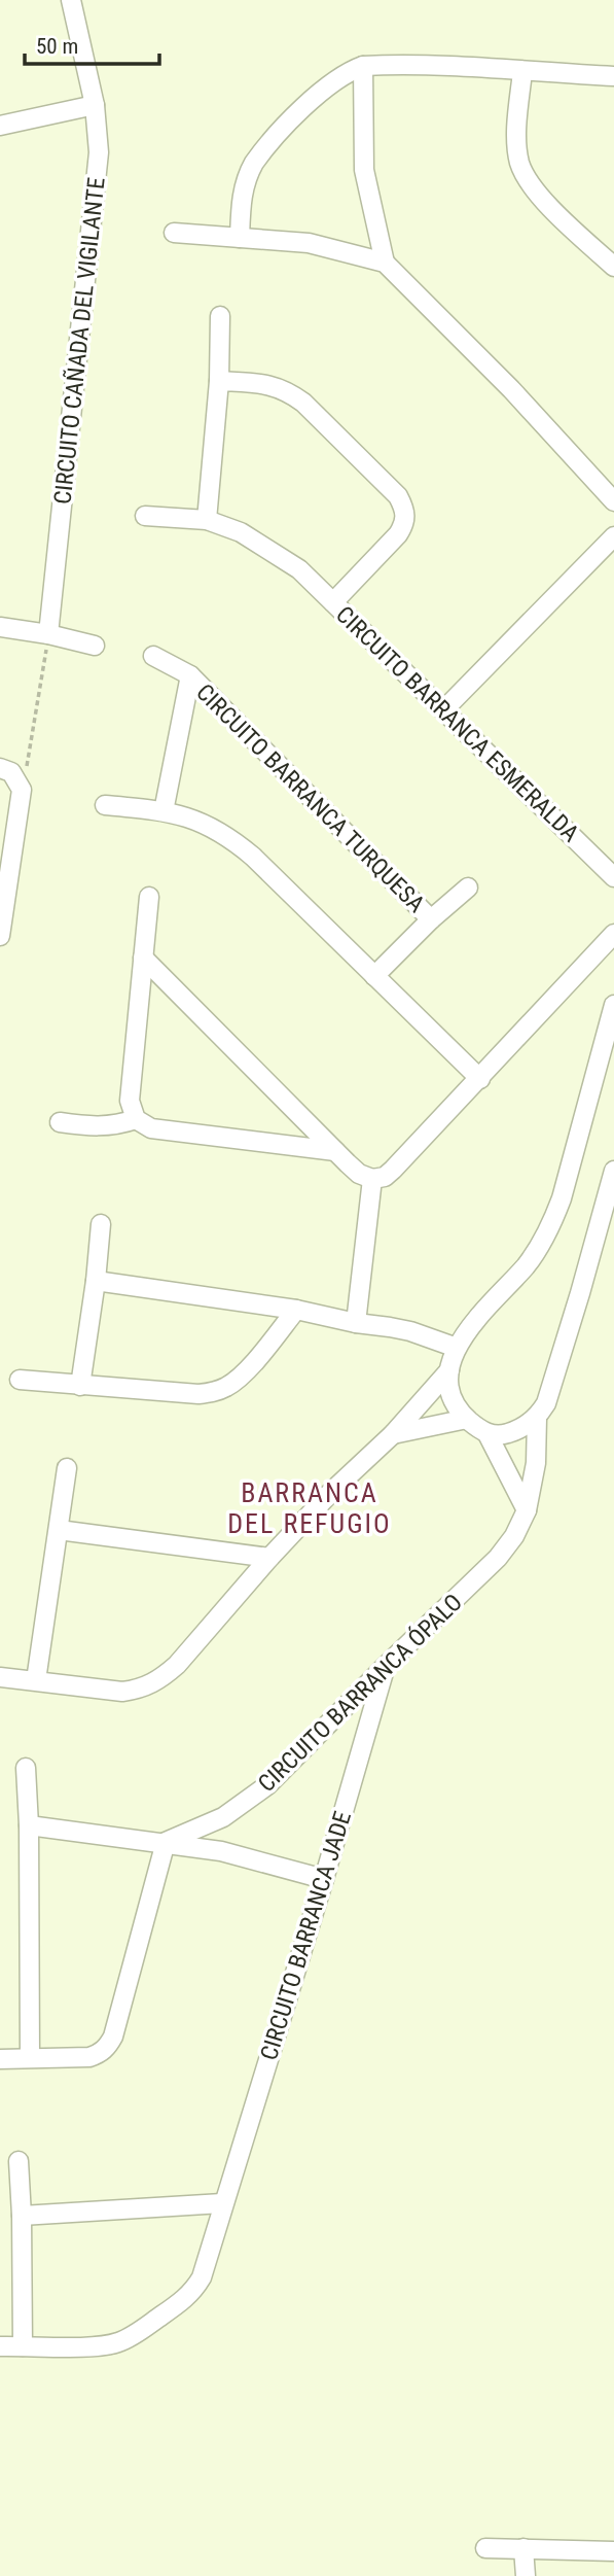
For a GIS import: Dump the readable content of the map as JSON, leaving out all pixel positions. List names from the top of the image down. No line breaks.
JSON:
{"streets":{"street":["CIRCUITO CAÑADA DEL VIGILANTE","CIRCUITO BARRANCA ESMERALDA","CIRCUITO BARRANCA TURQUESA","CIRCUITO BARRANCA ÓPALO","CIRCUITO BARRANCA JADE"]},"crossings":[["CIRCUITO BARRANCA ÓPALO","CIRCUITO BARRANCA JADE"]],"districts":["BARRANCA DEL REFUGIO"],"scale_bar":"50 m"}
